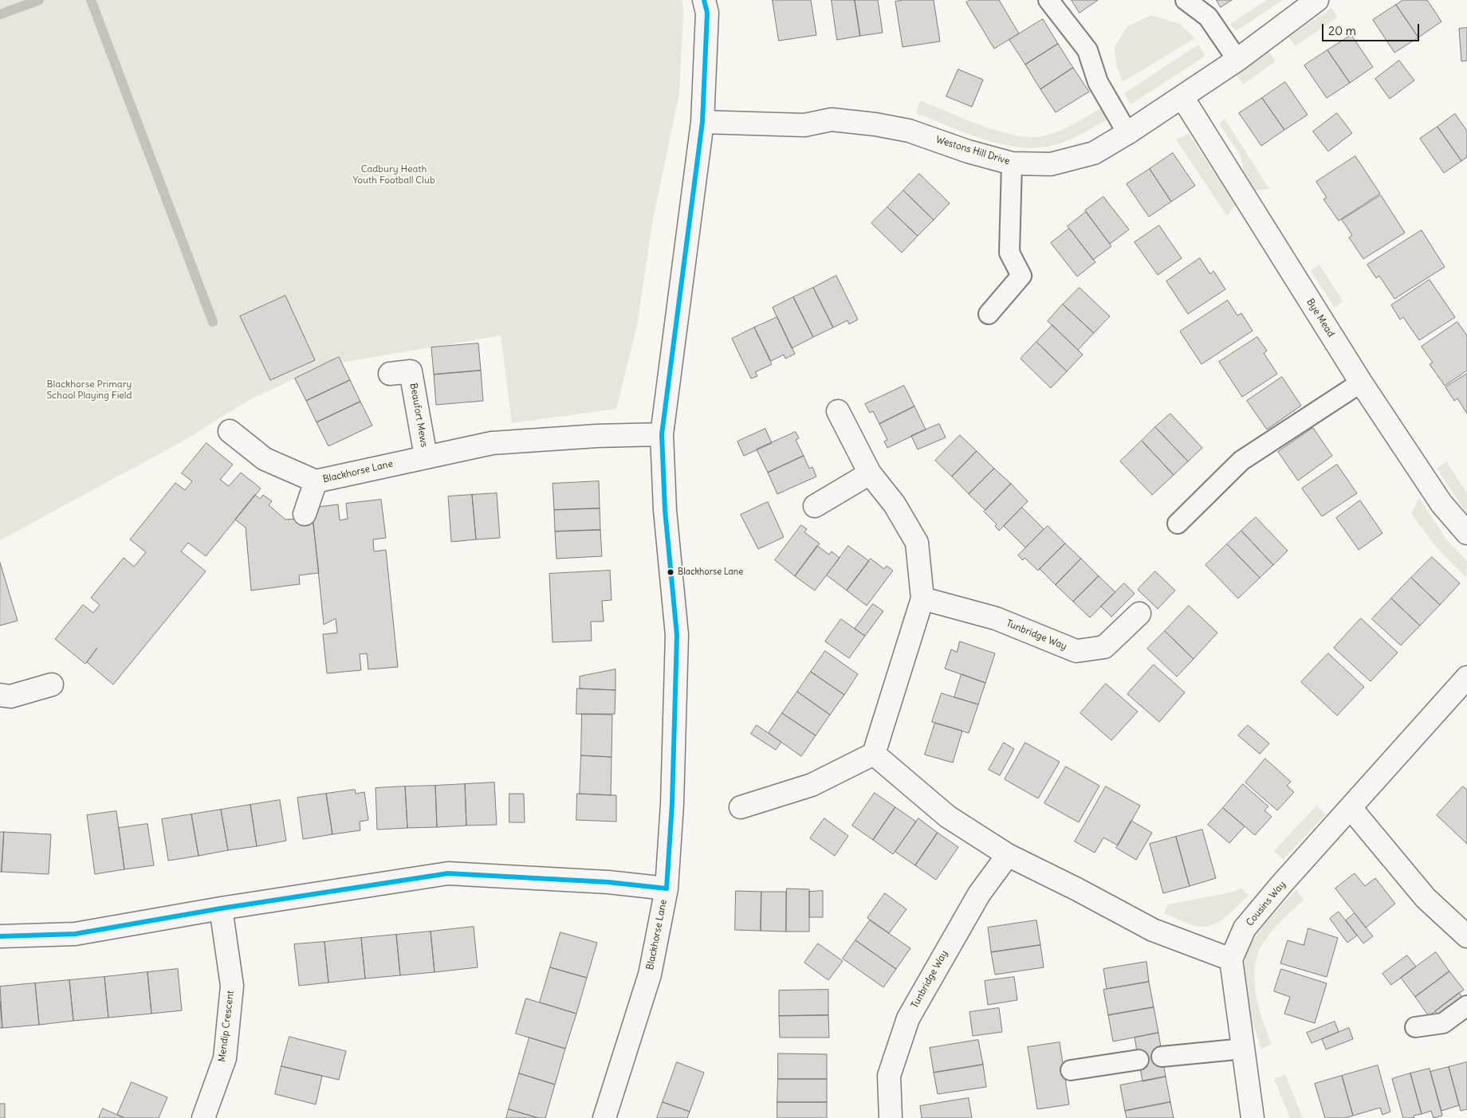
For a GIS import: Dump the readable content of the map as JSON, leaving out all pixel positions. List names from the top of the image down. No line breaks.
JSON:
{"streets":{"street":["Westons Hill Drive","Bye Mead","Beaufort Mews","Blackhorse Lane","Tunbridge Way","Cousins Way","Mendip Crescent"]},"crossings":[["Westons Hill Drive","Bye Mead"],["Westons Hill Drive","Blackhorse Lane"],["Beaufort Mews","Blackhorse Lane"]],"parks":["Cadbury Heath Youth Football Club","Blackhorse Primary School Playing Field"],"places":["Blackhorse Lane"],"scale_bar":"20 m"}
